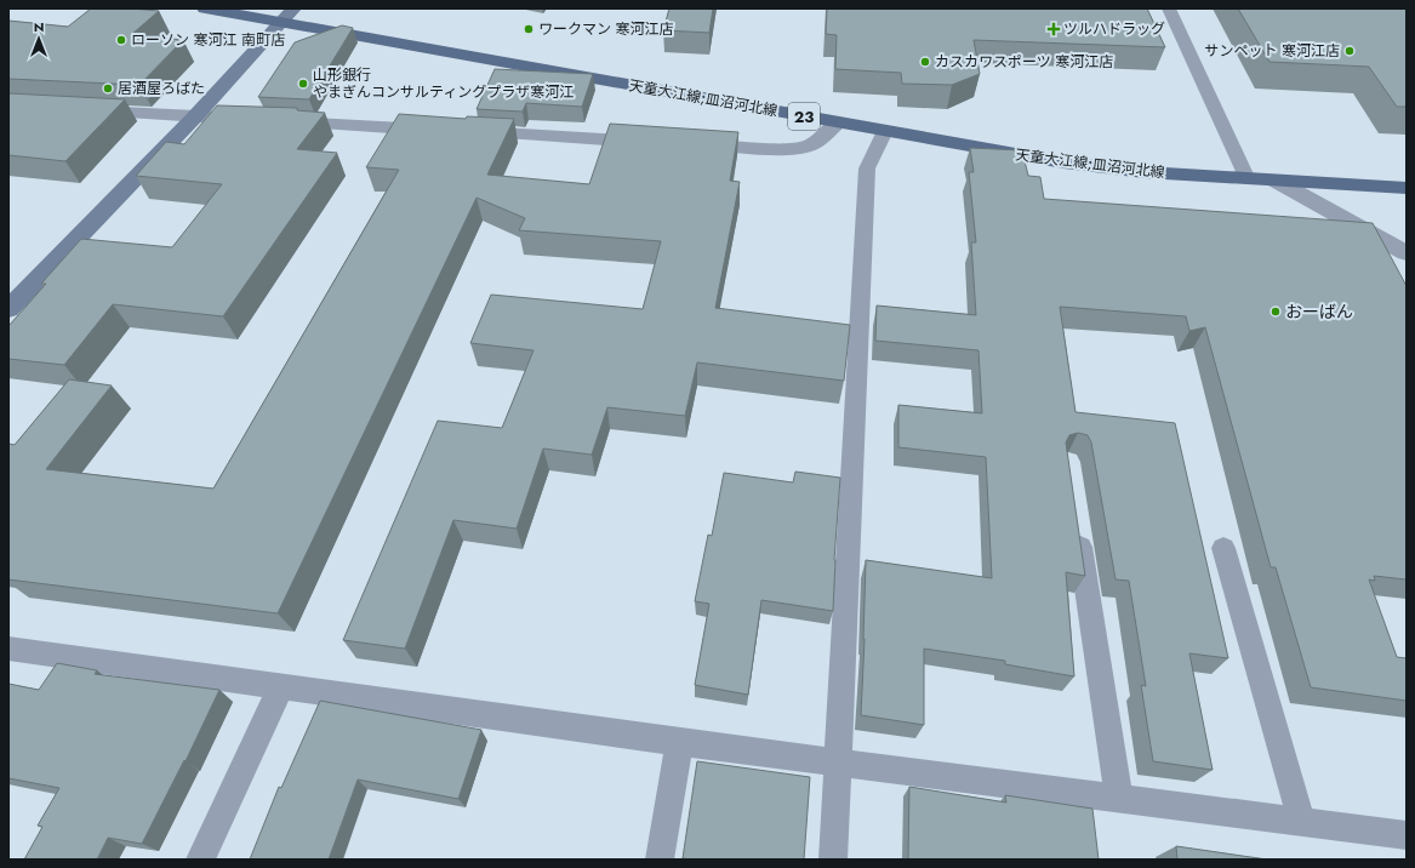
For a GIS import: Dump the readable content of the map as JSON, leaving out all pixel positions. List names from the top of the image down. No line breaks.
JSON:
{"streets":{"main road":["天童大江線;皿沼河北線","23"]},"places":{"other":["ワークマン 寒河江店","ローソン 寒河江 南町店","サンペット 寒河江店","カスカワスポーツ 寒河江店","山形銀行 やまぎんコンサルティングプラザ寒河江","居酒屋ろばた","おーばん"],"health":["ツルハドラッグ"]},"north":"top"}
